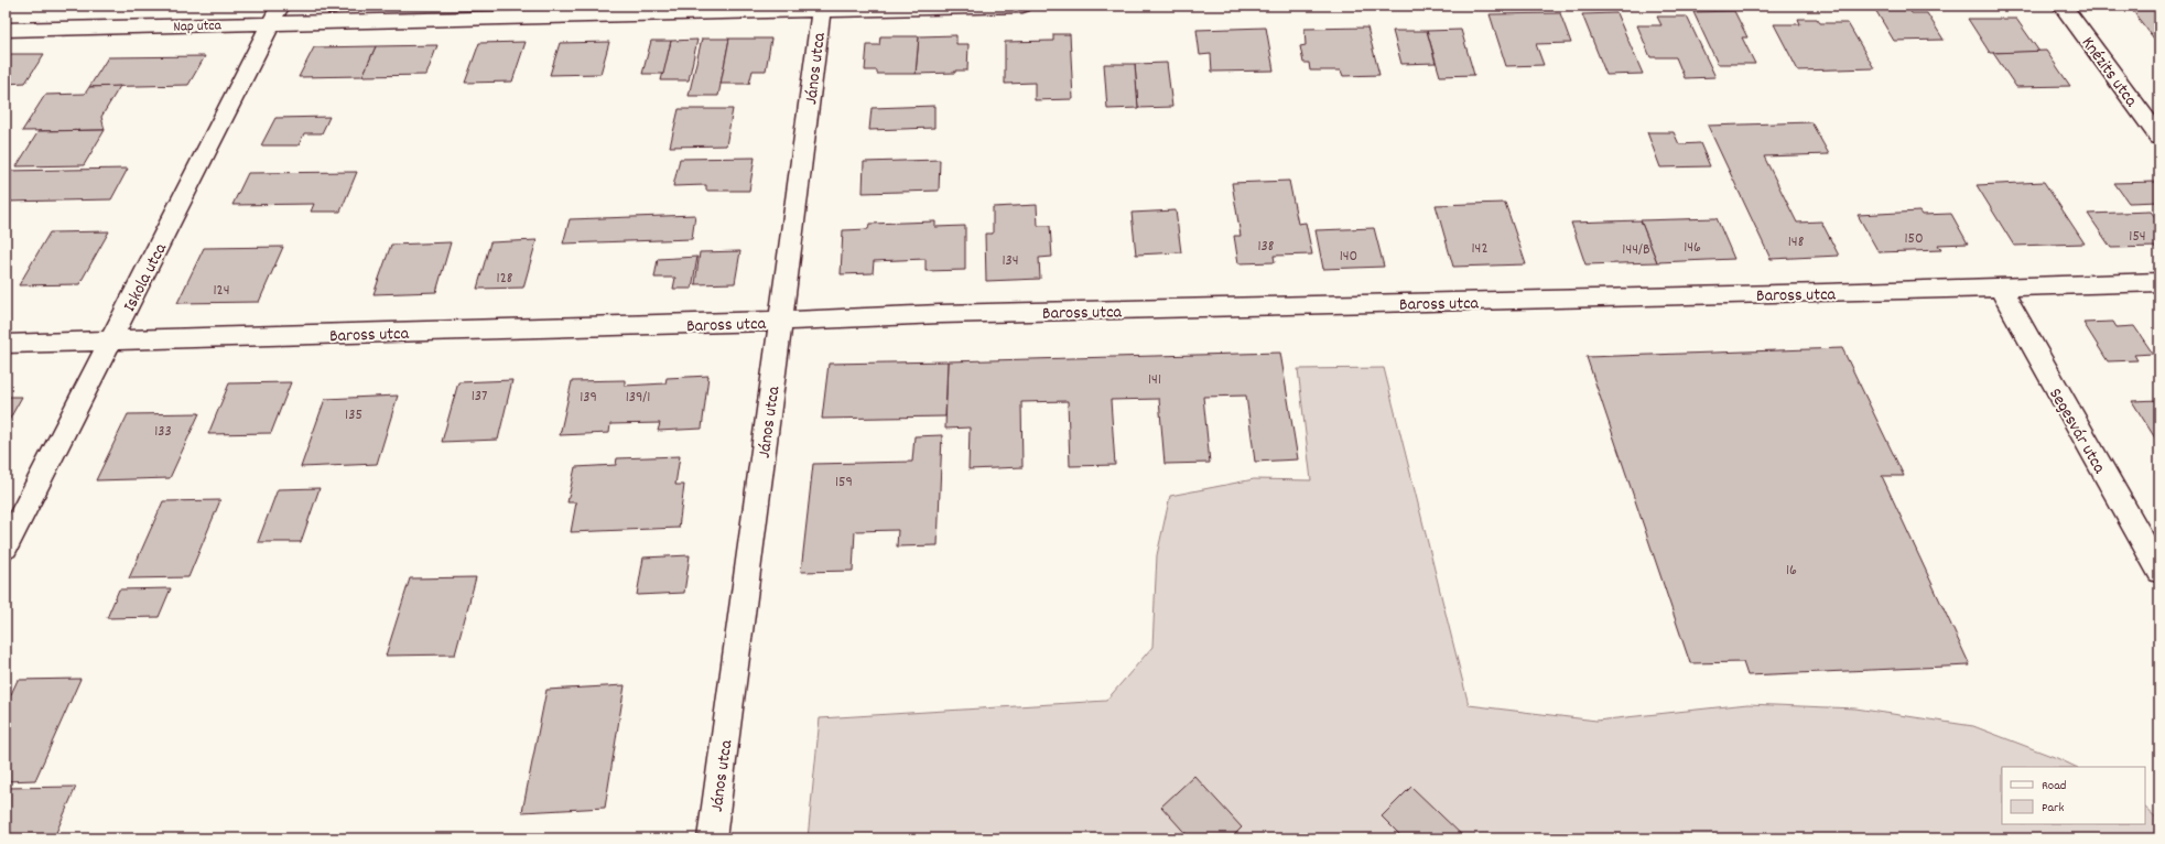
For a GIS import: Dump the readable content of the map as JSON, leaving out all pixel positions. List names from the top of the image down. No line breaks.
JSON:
{"streets":{"street":["Nap utca","János utca","Knézits utca","Iskola utca","Baross utca","Segesvár utca"]},"crossings":[["Nap utca","János utca"],["Nap utca","Iskola utca"],["János utca","Baross utca"],["Iskola utca","Baross utca"],["Baross utca","Segesvár utca"]],"house_numbers":["154","150","148","138","146","142","144/B","140","134","128","124","141","137","139","139/1","135","133","159","16"],"legend":["Road","Park"]}
